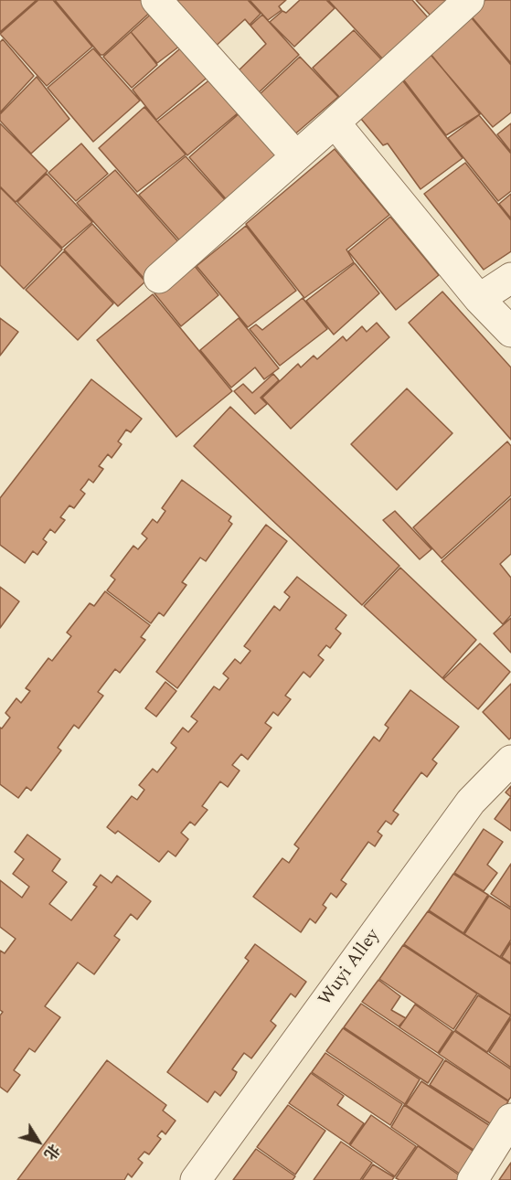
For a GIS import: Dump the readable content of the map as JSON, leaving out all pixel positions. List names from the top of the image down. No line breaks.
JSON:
{"streets":{"street":["Wuyi Alley"]},"north":"bottom right"}
